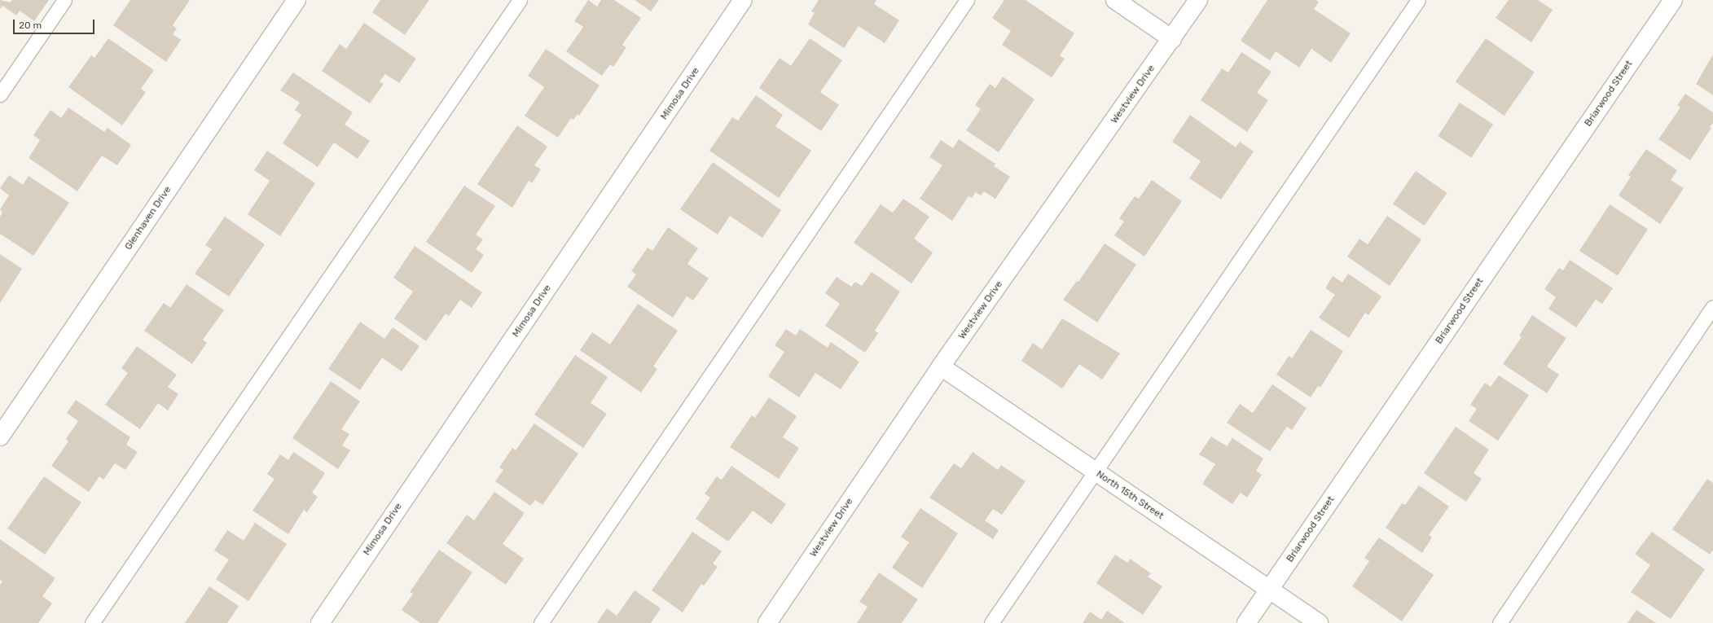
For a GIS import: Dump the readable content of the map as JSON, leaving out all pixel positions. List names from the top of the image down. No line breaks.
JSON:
{"streets":{"street":["Mimosa Drive","Briarwood Street","Westview Drive","Glenhaven Drive","North 15th Street"]},"crossings":[["Briarwood Street","North 15th Street"],["Westview Drive","North 15th Street"]],"scale_bar":"20 m"}
